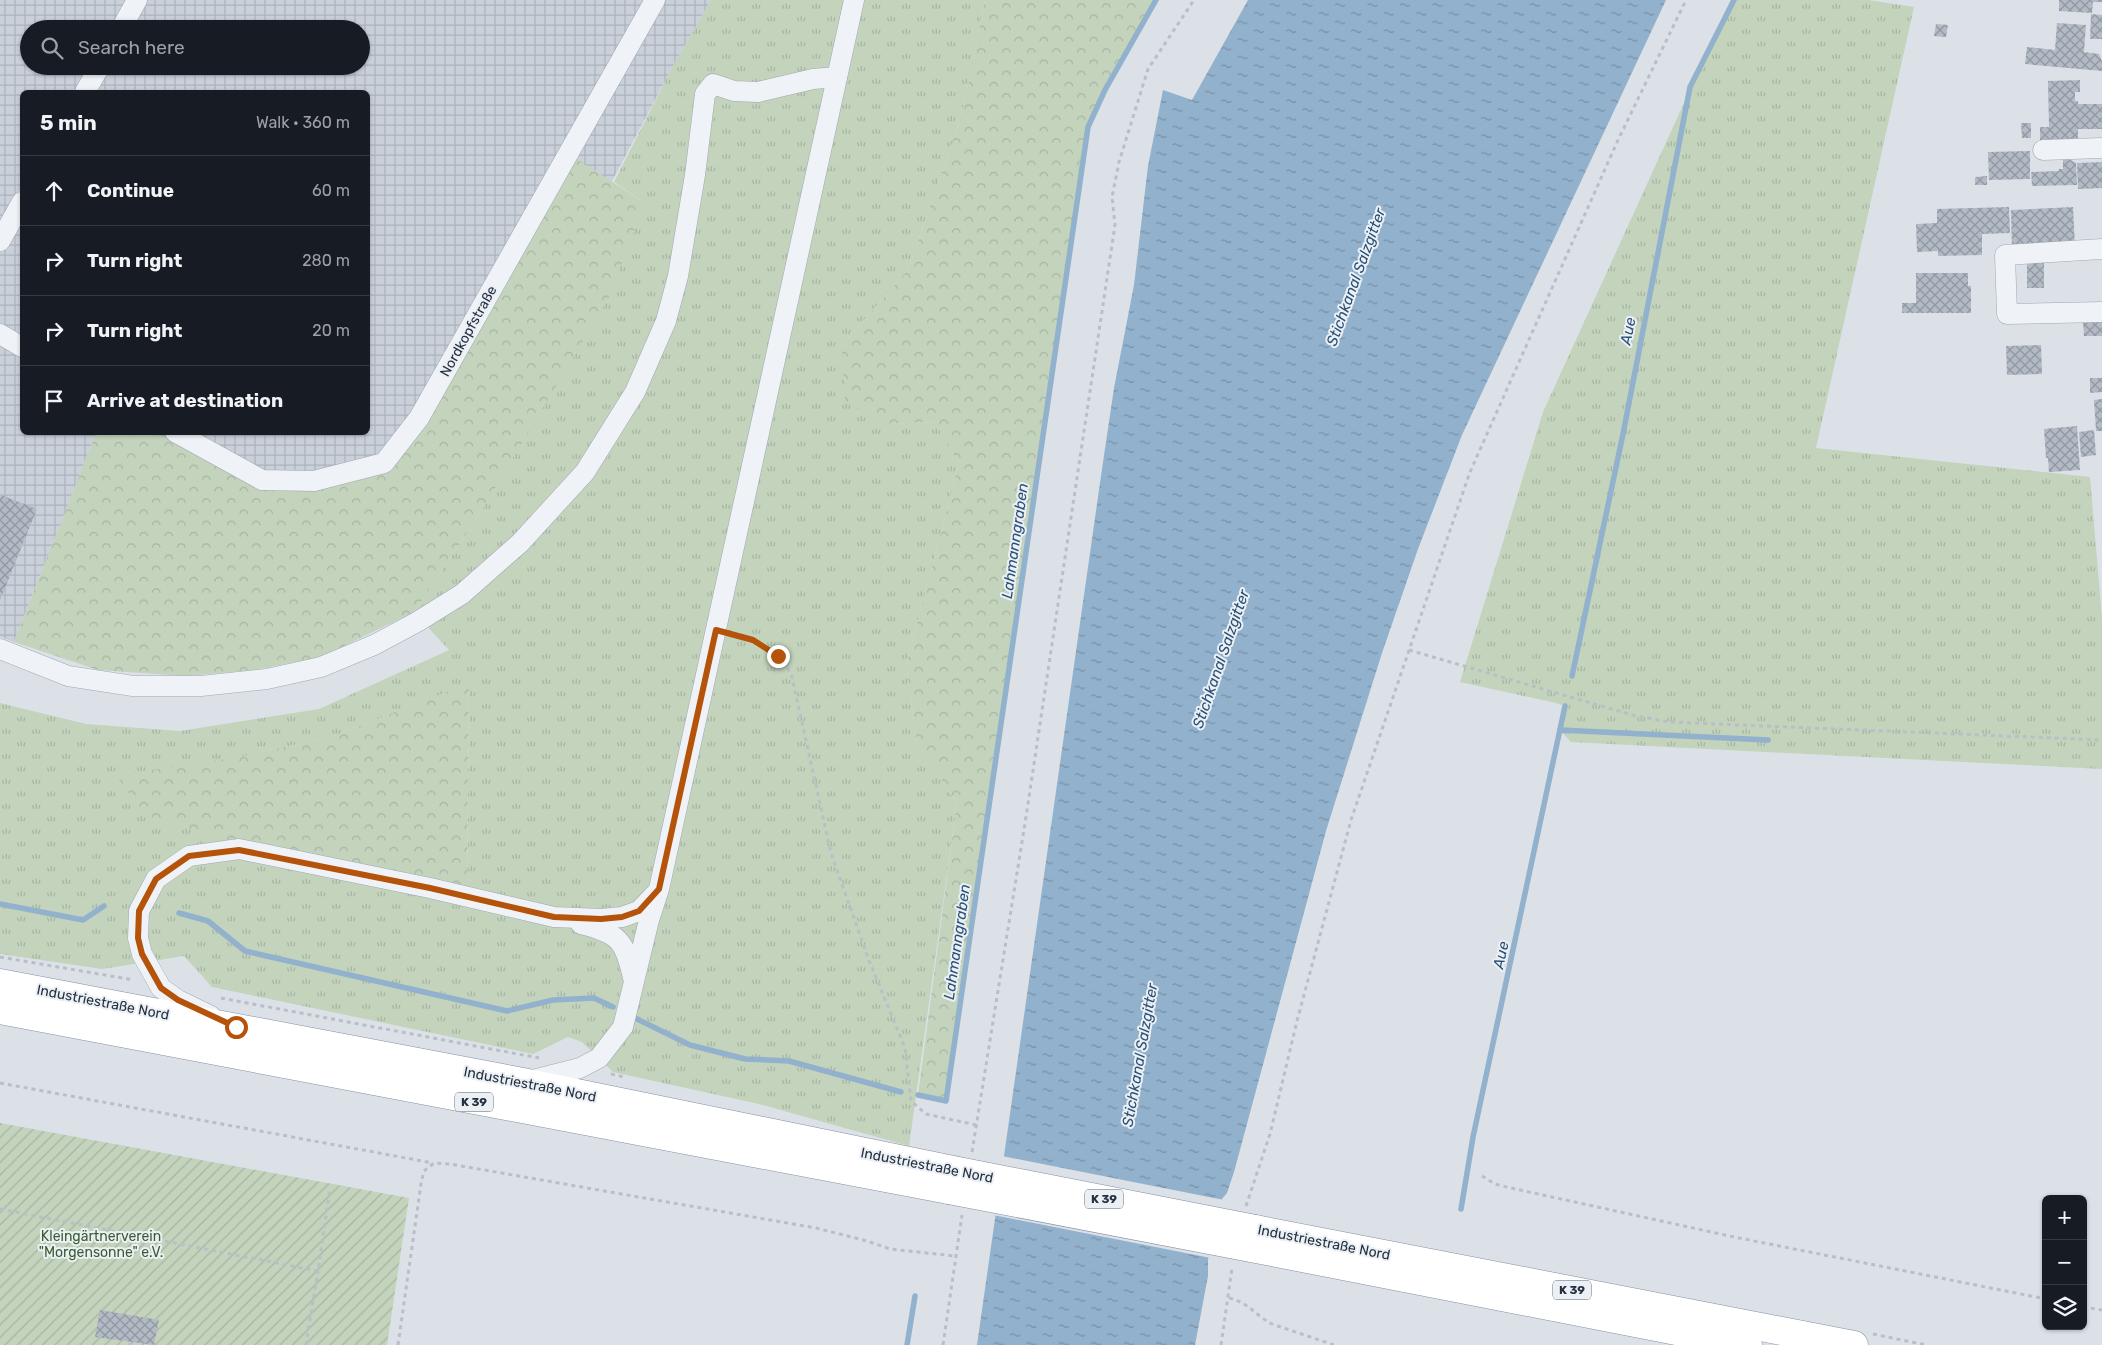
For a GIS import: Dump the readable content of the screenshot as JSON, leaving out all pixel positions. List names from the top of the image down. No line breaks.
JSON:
{"streets":{"highway":["Industriestraße Nord","K 39"],"lane":["Nordkopfstraße"]},"water":["Stichkanal Salzgitter","Aue","Lahmanngraben"],"parks":["Kleingärtnerverein \"Morgensonne\" e.V."],"page":{"search":"Search here","heading":["5 min","Walk · 360 m"],"list":[["Continue","60 m"],["Turn right","280 m"],["Turn right","20 m"],"Arrive at destination"],"map_buttons":["+","−"]}}
